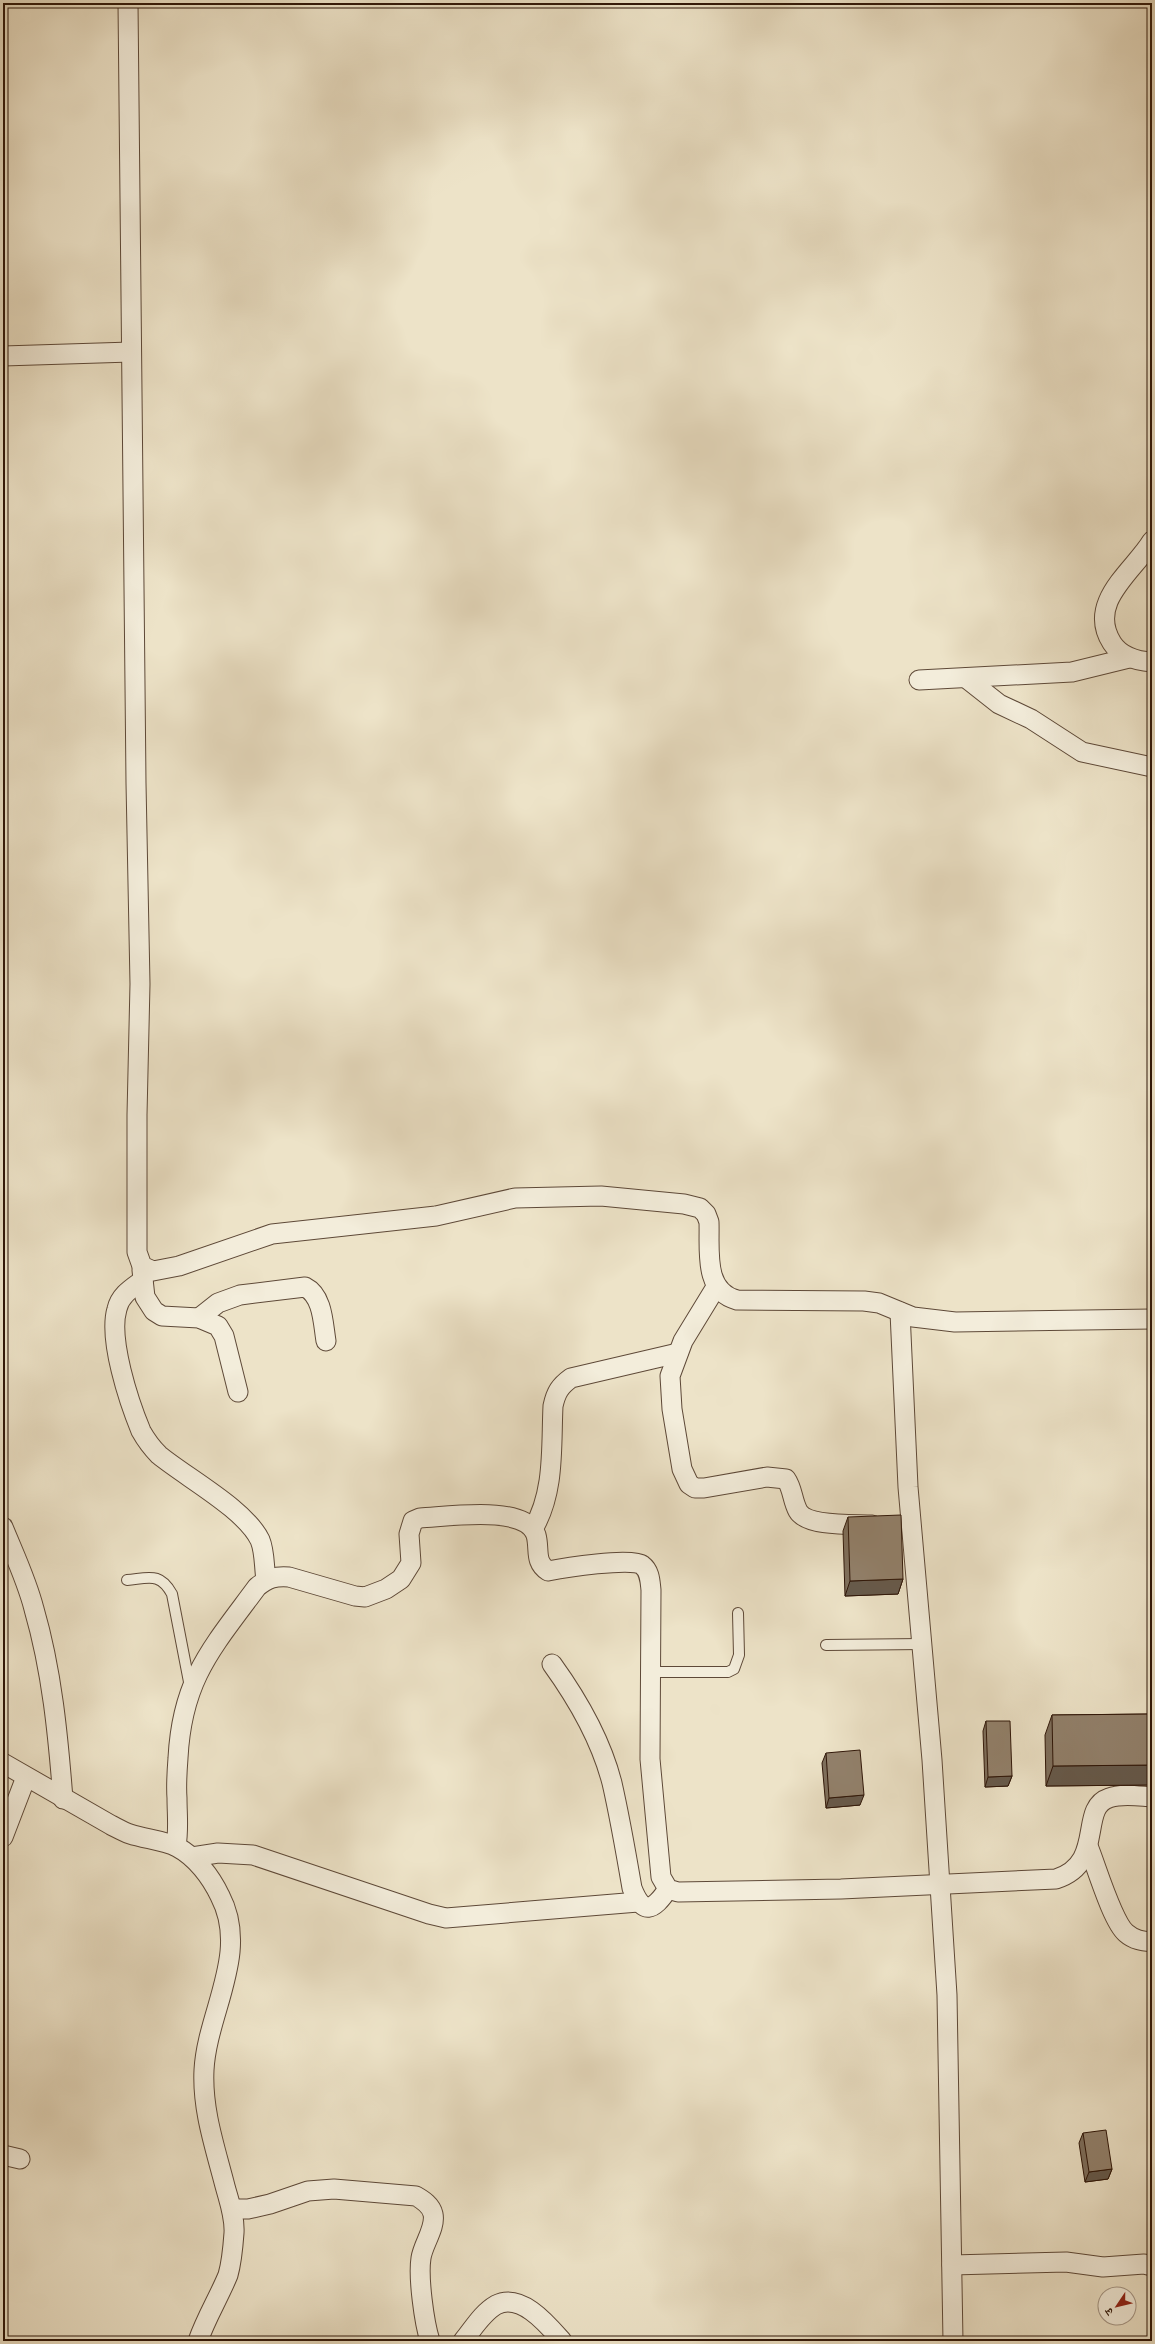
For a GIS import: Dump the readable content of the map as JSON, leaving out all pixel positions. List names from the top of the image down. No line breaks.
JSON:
{"north":"bottom left"}
